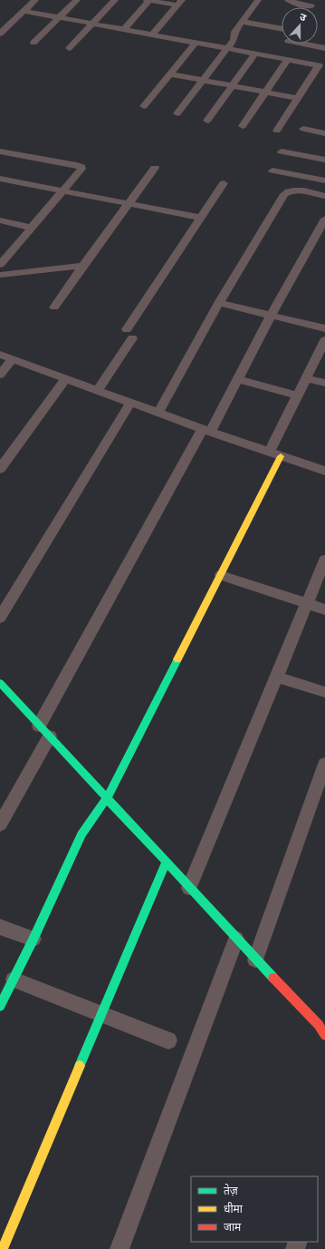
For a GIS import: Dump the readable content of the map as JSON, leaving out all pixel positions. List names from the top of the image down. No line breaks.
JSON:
{"legend":["तेज़","धीमा","जाम"],"north":"top"}
